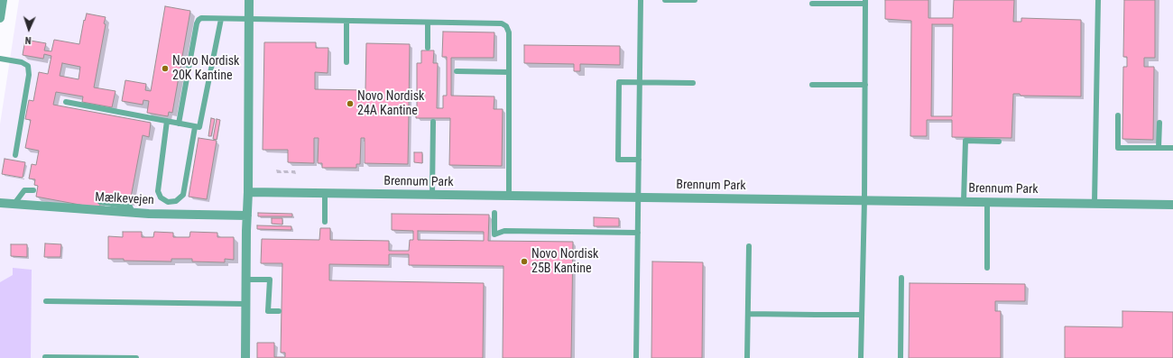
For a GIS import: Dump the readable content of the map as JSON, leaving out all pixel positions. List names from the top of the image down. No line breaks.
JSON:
{"streets":{"street":["Brennum Park","Mælkevejen"]},"places":["Novo Nordisk 20K Kantine","Novo Nordisk 24A Kantine","Novo Nordisk 25B Kantine"],"north":"bottom"}
